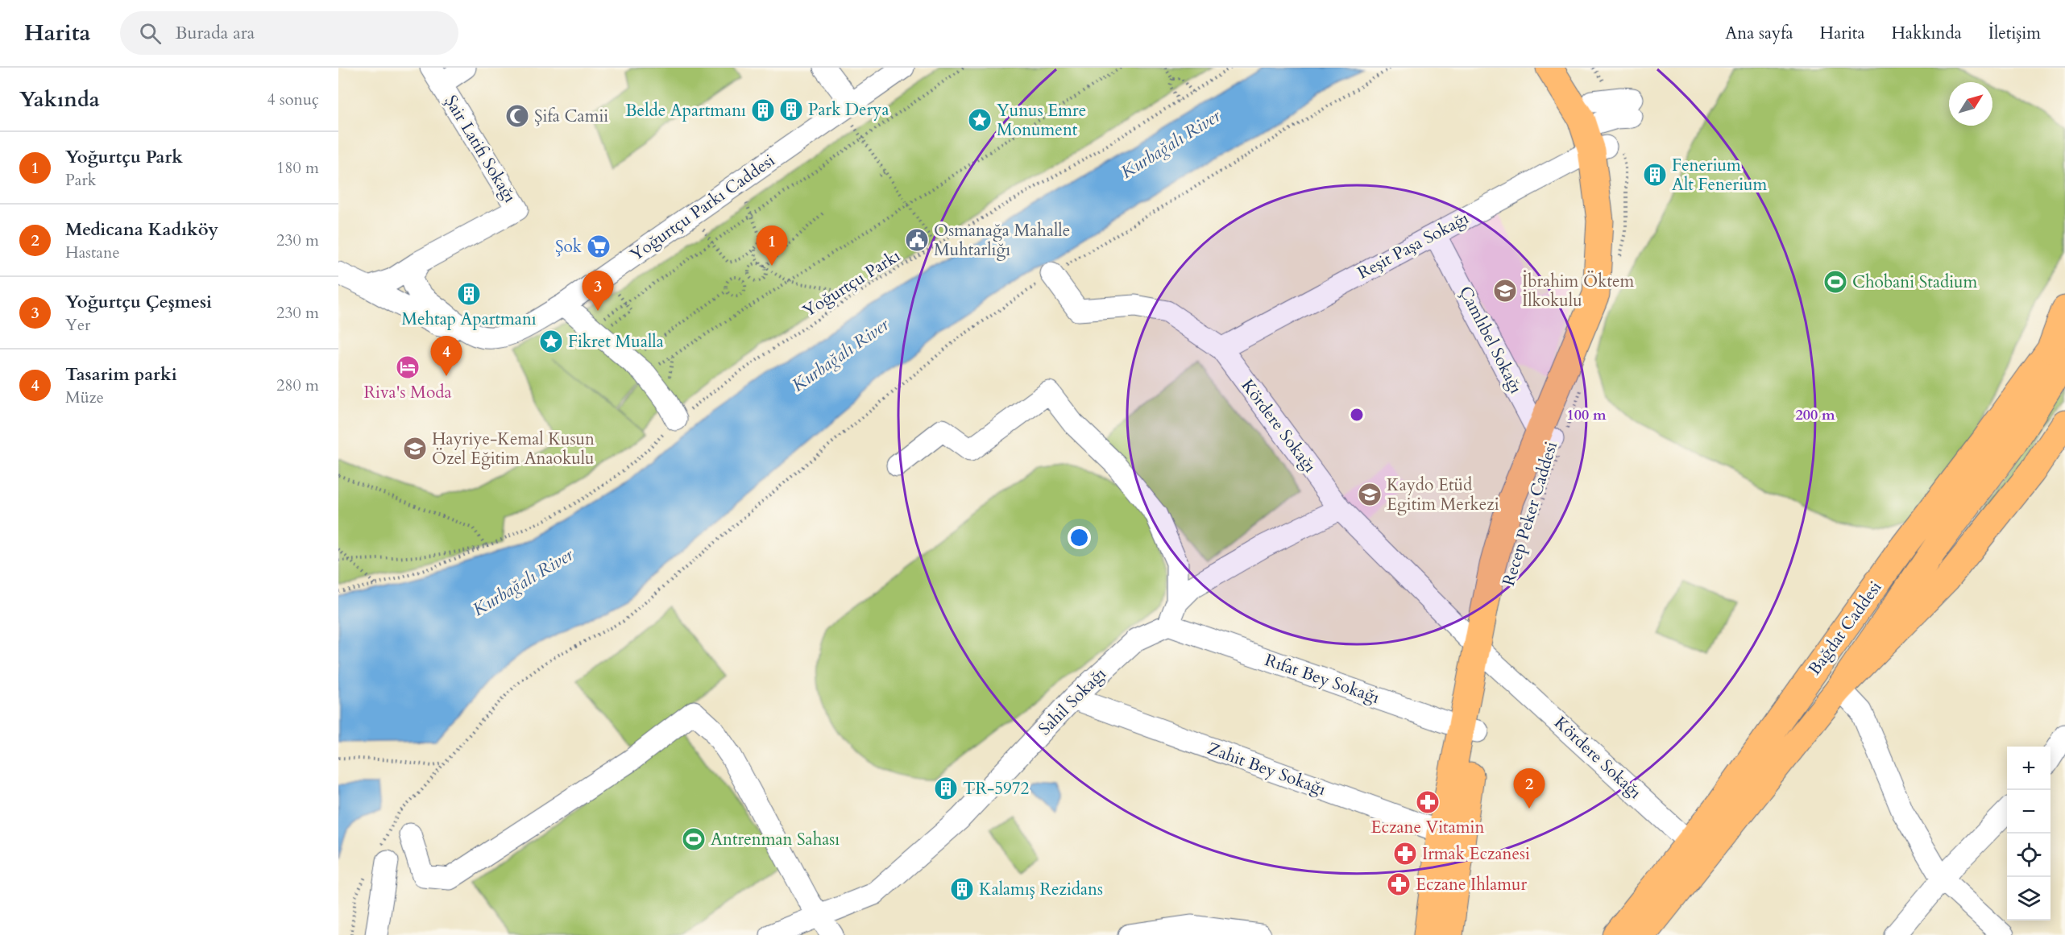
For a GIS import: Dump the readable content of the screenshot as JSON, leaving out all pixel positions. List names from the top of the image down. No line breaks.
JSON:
{"streets":{"main road":["Recep Peker Caddesi","Bağdat Caddesi"],"street":["Şair Latifi Sokağı","Yoğurtçu Parkı Caddesi","Reşit Paşa Sokağı","Çamlıbel Sokağı","Kördere Sokağı","Rıfat Bey Sokağı","Sahil Sokağı","Zahit Bey Sokağı"],"path":["Yoğurtçu Parkı"]},"crossings":[["Reşit Paşa Sokağı","Çamlıbel Sokağı"],["Reşit Paşa Sokağı","Kördere Sokağı"],["Reşit Paşa Sokağı","Recep Peker Caddesi"],["Çamlıbel Sokağı","Recep Peker Caddesi"],["Kördere Sokağı","Recep Peker Caddesi"],["Kördere Sokağı","Bağdat Caddesi"],["Recep Peker Caddesi","Rıfat Bey Sokağı"],["Recep Peker Caddesi","Zahit Bey Sokağı"],["Rıfat Bey Sokağı","Sahil Sokağı"],["Sahil Sokağı","Zahit Bey Sokağı"]],"water":["Kurbağalı River"],"places":{"building":["Park Derya","Belde Apartmanı","Fenerium Alt Fenerium","Mehtap Apartmanı","TR-5972","Kalamış Rezidans"],"mosque":["Şifa Camii"],"place":["Yunus Emre Monument","Fikret Mualla"],"public building":["Osmanağa Mahalle Muhtarlığı"],"supermarket":["Şok"],"sports":["Chobani Stadium","Antrenman Sahası"],"school or university":["İbrahim Öktem İlkokulu","Hayriye-Kemal Kusun Özel Eğitim Anaokulu","Kaydo Etüd Egitim Merkezi"],"hotel":["Riva's Moda"],"pharmacy":["Eczane Vitamin","Irmak Eczanesi","Eczane Ihlamur"]},"north":"top right","page":{"header":"Harita","search":"Burada ara","nav":["Ana sayfa","Harita","Hakkında","İletişim"],"heading":["Yakında","4 sonuç"],"list":[{"mark":"1","name":"Yoğurtçu Park","note":"Park","value":"180 m"},{"mark":"2","name":"Medicana Kadıköy","note":"Hastane","value":"230 m"},{"mark":"3","name":"Yoğurtçu Çeşmesi","note":"Yer","value":"230 m"},{"mark":"4","name":"Tasarim parki","note":"Müze","value":"280 m"}],"pins":["1","3","4","2"],"map_buttons":["+","−"]},"rings":["100 m","200 m"]}
